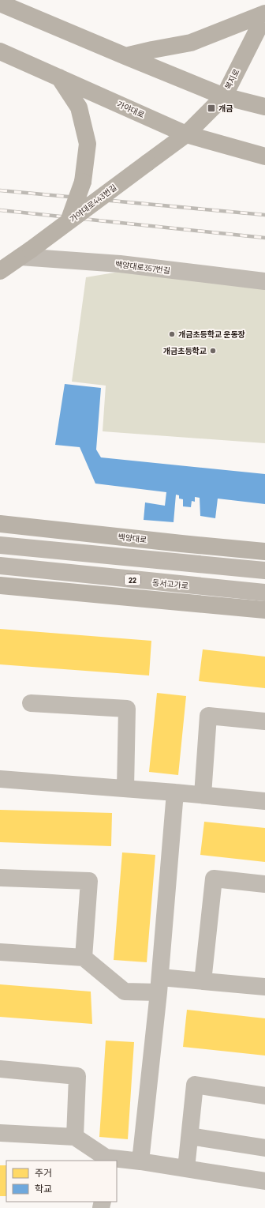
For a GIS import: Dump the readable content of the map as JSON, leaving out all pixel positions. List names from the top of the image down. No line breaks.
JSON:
{"streets":{"highway":["22","동서고가로"],"main road":["복지로","가야대로","가야대로443번길","백양대로"],"street":["백양대로357번길"]},"crossings":[["복지로","가야대로"],["복지로","가야대로443번길"],["가야대로","가야대로443번길"],["가야대로443번길","백양대로357번길"]],"places":{"transit":["개금"],"other":["개금초등학교 운동장","개금초등학교"]},"legend":["주거","학교"]}
